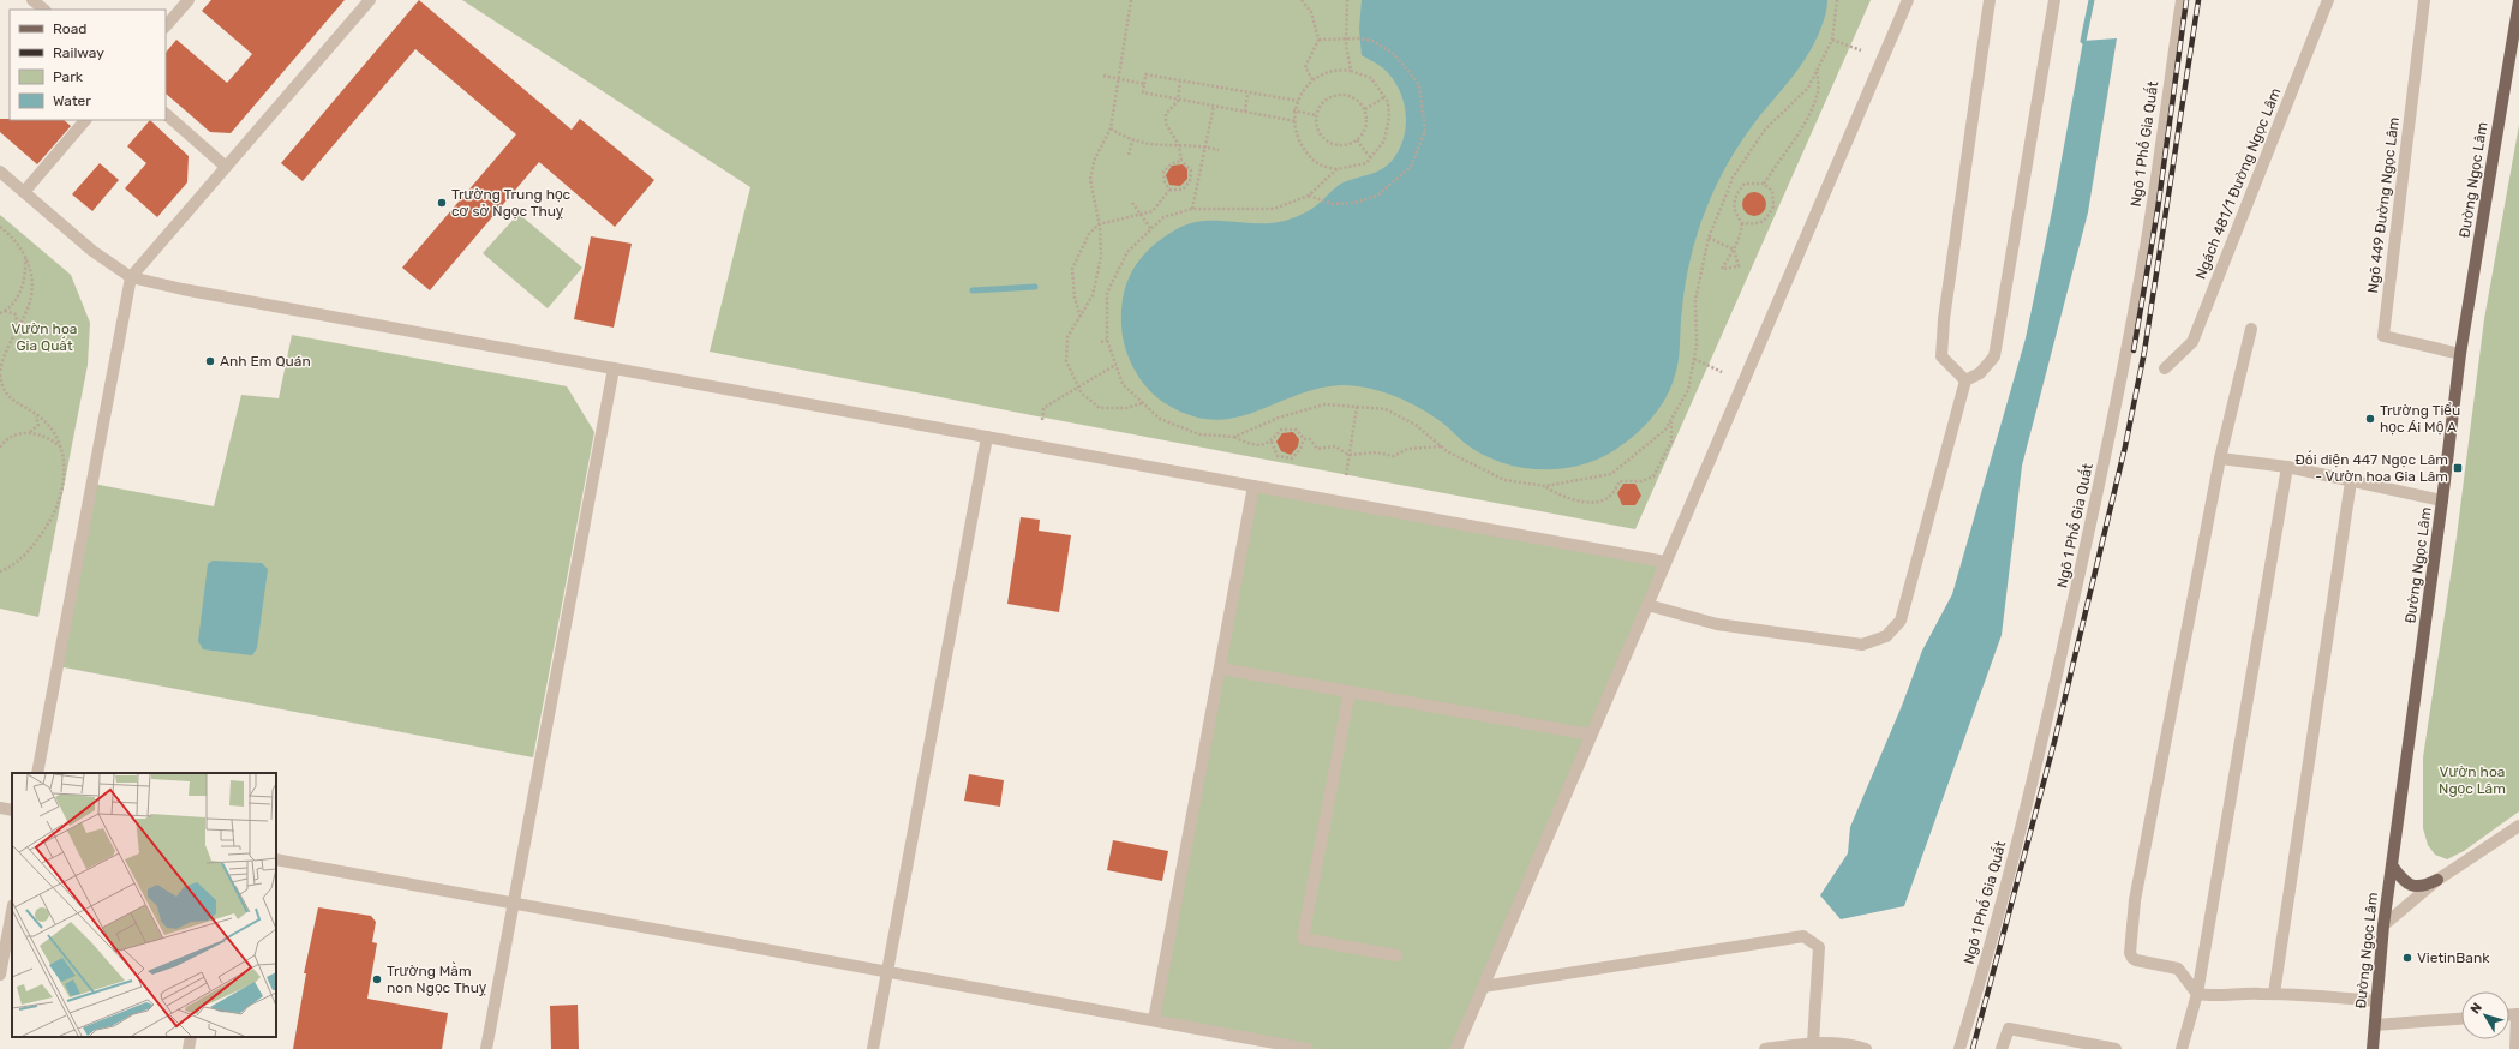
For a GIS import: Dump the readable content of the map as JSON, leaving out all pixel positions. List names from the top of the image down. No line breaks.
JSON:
{"streets":{"main road":["Đường Ngọc Lâm"],"street":["Ngõ 1 Phố Gia Quất","Ngách 481/1 Đường Ngọc Lâm","Ngõ 449 Đường Ngọc Lâm"]},"crossings":[["Đường Ngọc Lâm","Ngõ 449 Đường Ngọc Lâm"]],"parks":["Vườn hoa Gia Quất","Vườn hoa Ngọc Lâm"],"places":{"other":["Trường Trung học cơ sở Ngọc Thuỵ","Anh Em Quán","Trường Tiểu học Ái Mộ A","VietinBank","Trường Mầm non Ngọc Thuỵ"],"transit":["Đối diện 447 Ngọc Lâm - Vườn hoa Gia Lâm"]},"legend":["Road","Railway","Park","Water"],"north":"top left"}
